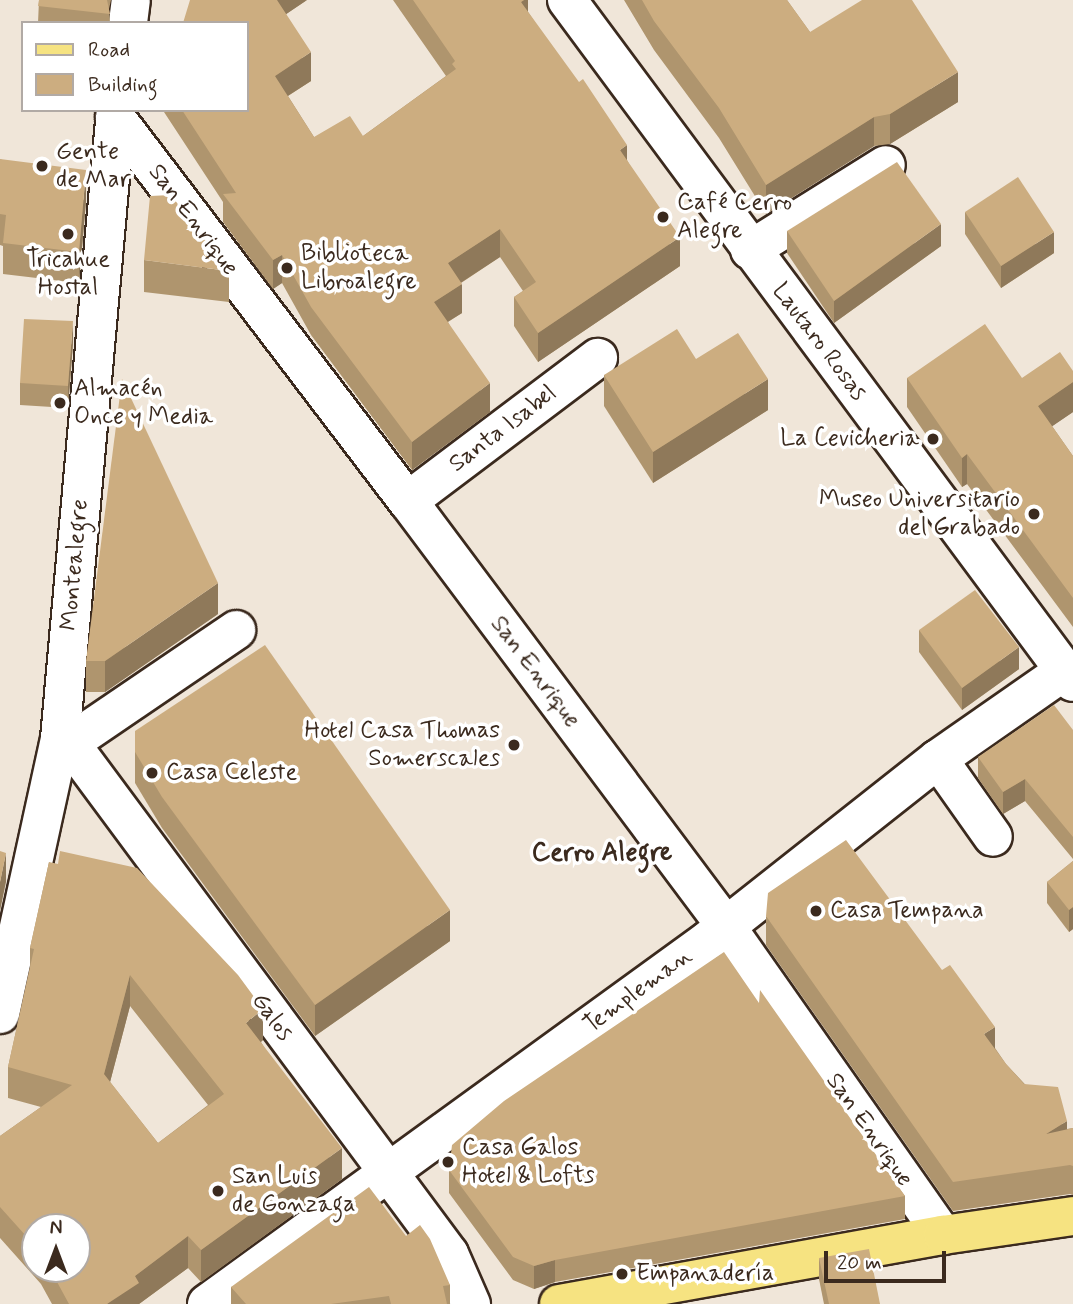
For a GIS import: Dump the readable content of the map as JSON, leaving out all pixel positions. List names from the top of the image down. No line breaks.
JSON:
{"streets":{"street":["San Enrique","Lautaro Rosas","Santa Isabel","Montealegre","Templeman","Galos"]},"crossings":[["San Enrique","Santa Isabel"],["San Enrique","Montealegre"],["San Enrique","Templeman"],["Lautaro Rosas","Templeman"],["Montealegre","Galos"],["Templeman","Galos"]],"districts":["Cerro Alegre"],"places":["Gente de Mar","Café Cerro Alegre","Tricahue Hostal","Biblioteca Libroalegre","Almacén Once y Media","La Cevicheria","Museo Universitario del Grabado","Hotel Casa Thomas Somerscales","Casa Celeste","Casa Tempana","Casa Galos Hotel & Lofts","San Luis de Gonzaga","Empanadería"],"legend":["Road","Building"],"scale_bar":"20 m","north":"top"}
